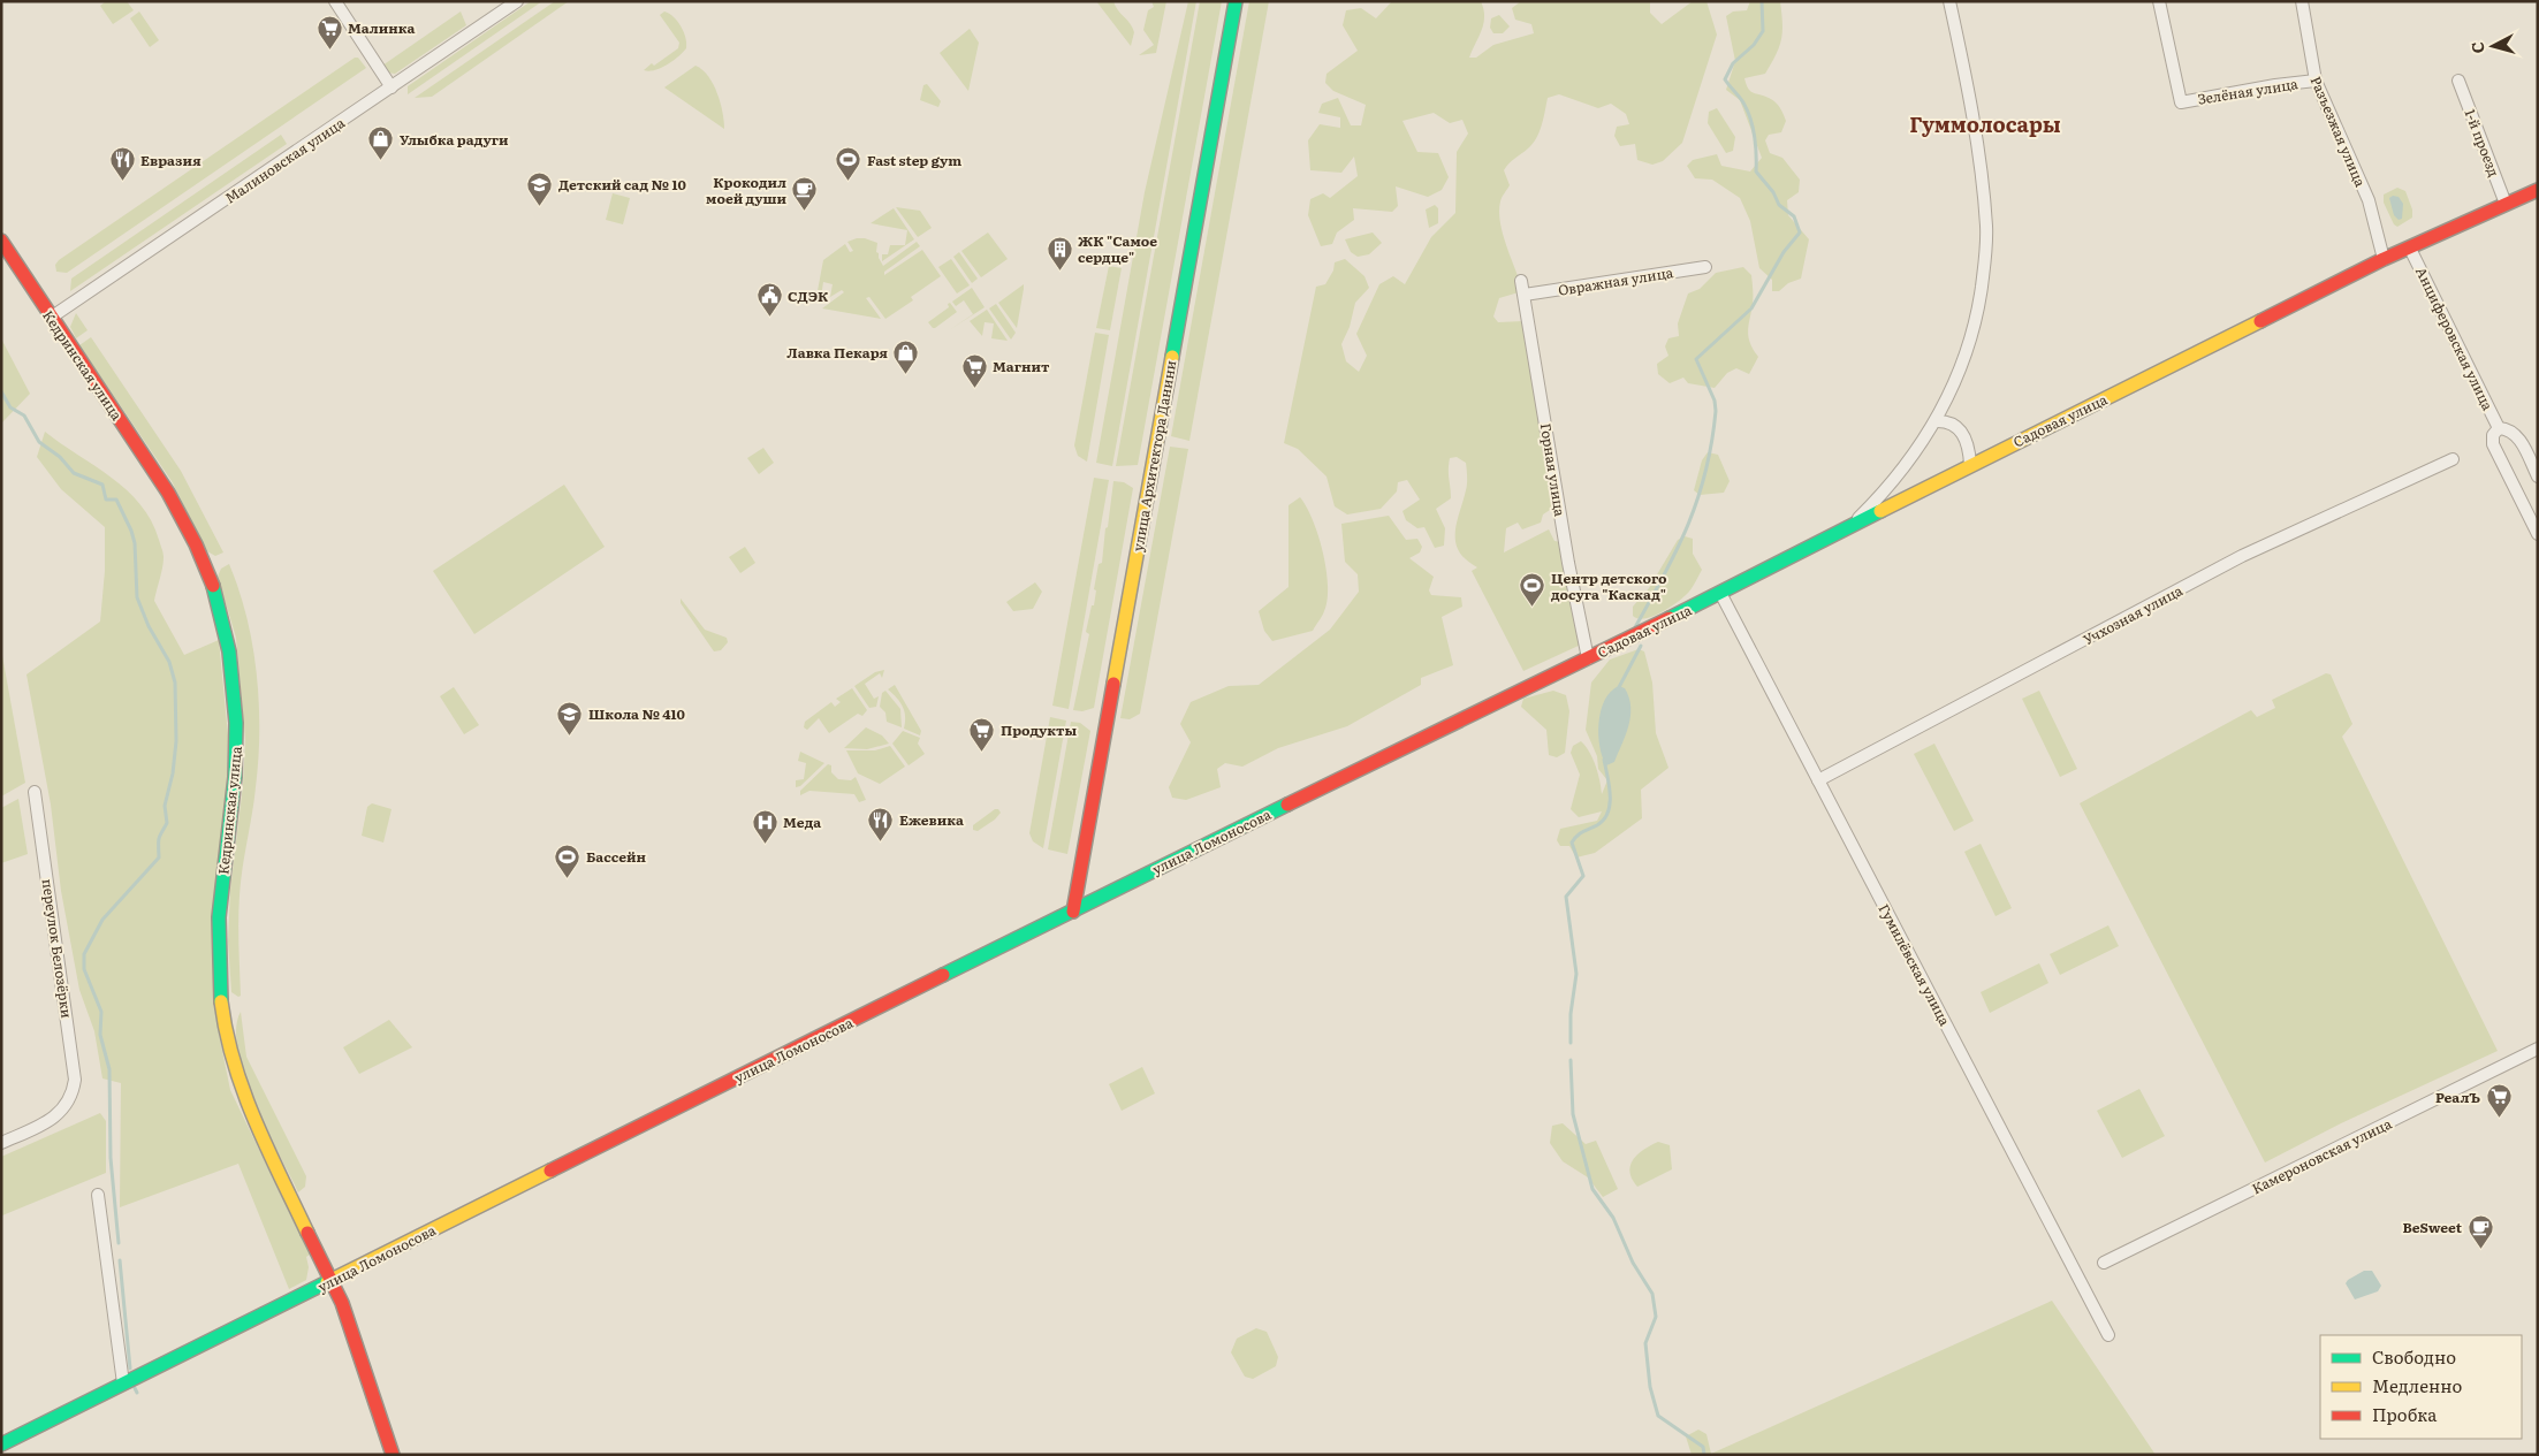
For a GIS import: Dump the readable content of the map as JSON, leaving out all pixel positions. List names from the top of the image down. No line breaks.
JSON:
{"streets":{"street":["Зелёная улица","Разъезжая улица","1-й проезд","Малиновская улица","Овражная улица","Анциферовская улица","Кедринская улица","Садовая улица","улица Архитектора Данини","Горная улица","Учхозная улица","улица Ломоносова","переулок Белозёрки","Гумилёвская улица","Камероновская улица"]},"crossings":[["Зелёная улица","Разъезжая улица"],["Разъезжая улица","Садовая улица"],["1-й проезд","Садовая улица"],["Малиновская улица","Кедринская улица"],["Овражная улица","Горная улица"],["Анциферовская улица","Садовая улица"],["Кедринская улица","улица Ломоносова"],["Садовая улица","Горная улица"],["Садовая улица","улица Ломоносова"],["Садовая улица","Гумилёвская улица"],["улица Архитектора Данини","улица Ломоносова"],["Горная улица","улица Ломоносова"],["Учхозная улица","Гумилёвская улица"]],"districts":["Гуммолосары"],"places":{"supermarket":["Малинка","Магнит","Продукты","РеалЪ"],"shop":["Улыбка радуги","Лавка Пекаря"],"restaurant":["Евразия","Ежевика"],"sports":["Fast step gym","Центр детского досуга \"Каскад\"","Бассейн"],"school or university":["Детский сад № 10","Школа № 410"],"cafe":["Крокодил моей души","BeSweet"],"building":["ЖК \"Самое сердце\""],"public building":["СДЭК"],"hospital":["Меда"]},"legend":["Свободно","Медленно","Пробка"],"north":"left"}
